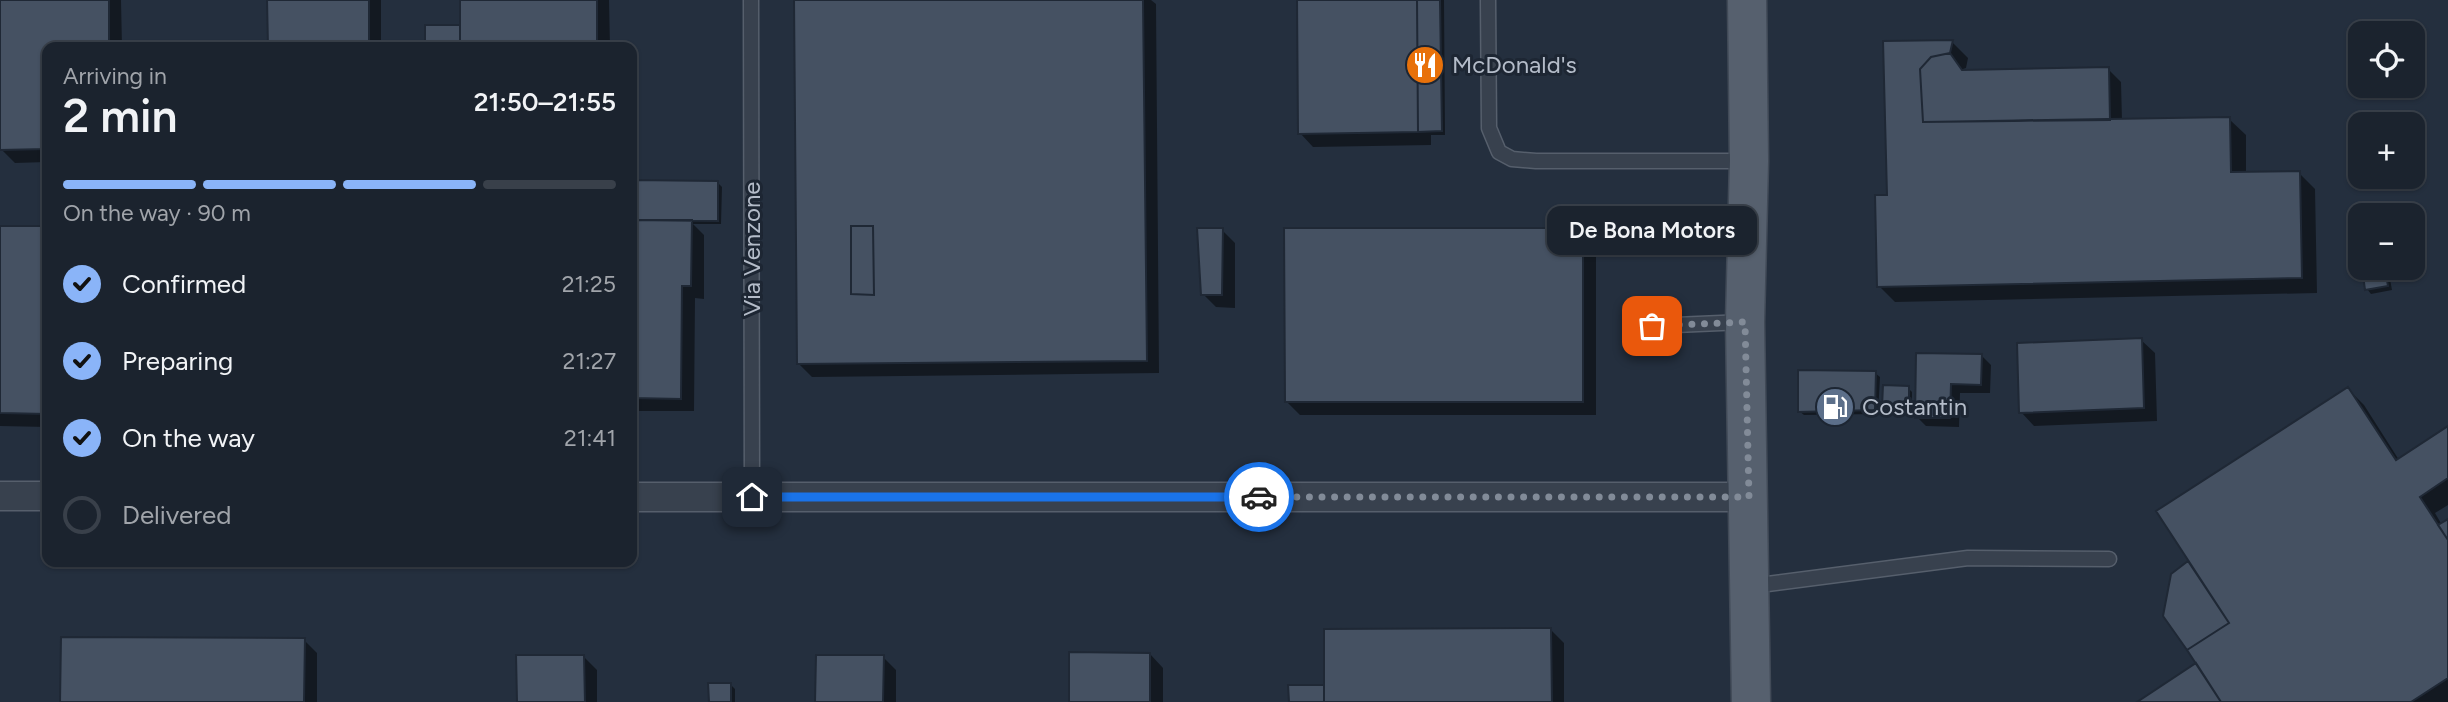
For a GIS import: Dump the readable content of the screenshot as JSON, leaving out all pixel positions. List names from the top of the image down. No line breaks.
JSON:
{"streets":{"lane":["Via Venzone"]},"places":{"restaurant":["McDonald's"],"other":["De Bona Motors"],"fuel station":["Costantin"]},"page":{"map_buttons":["+","−"],"heading":["2 min","Arriving in","21:50–21:55"],"bar":"On the way · 90 m","bubble":"De Bona Motors","list":[["Confirmed","21:25"],["Preparing","21:27"],["On the way","21:41"],"Delivered"]}}
